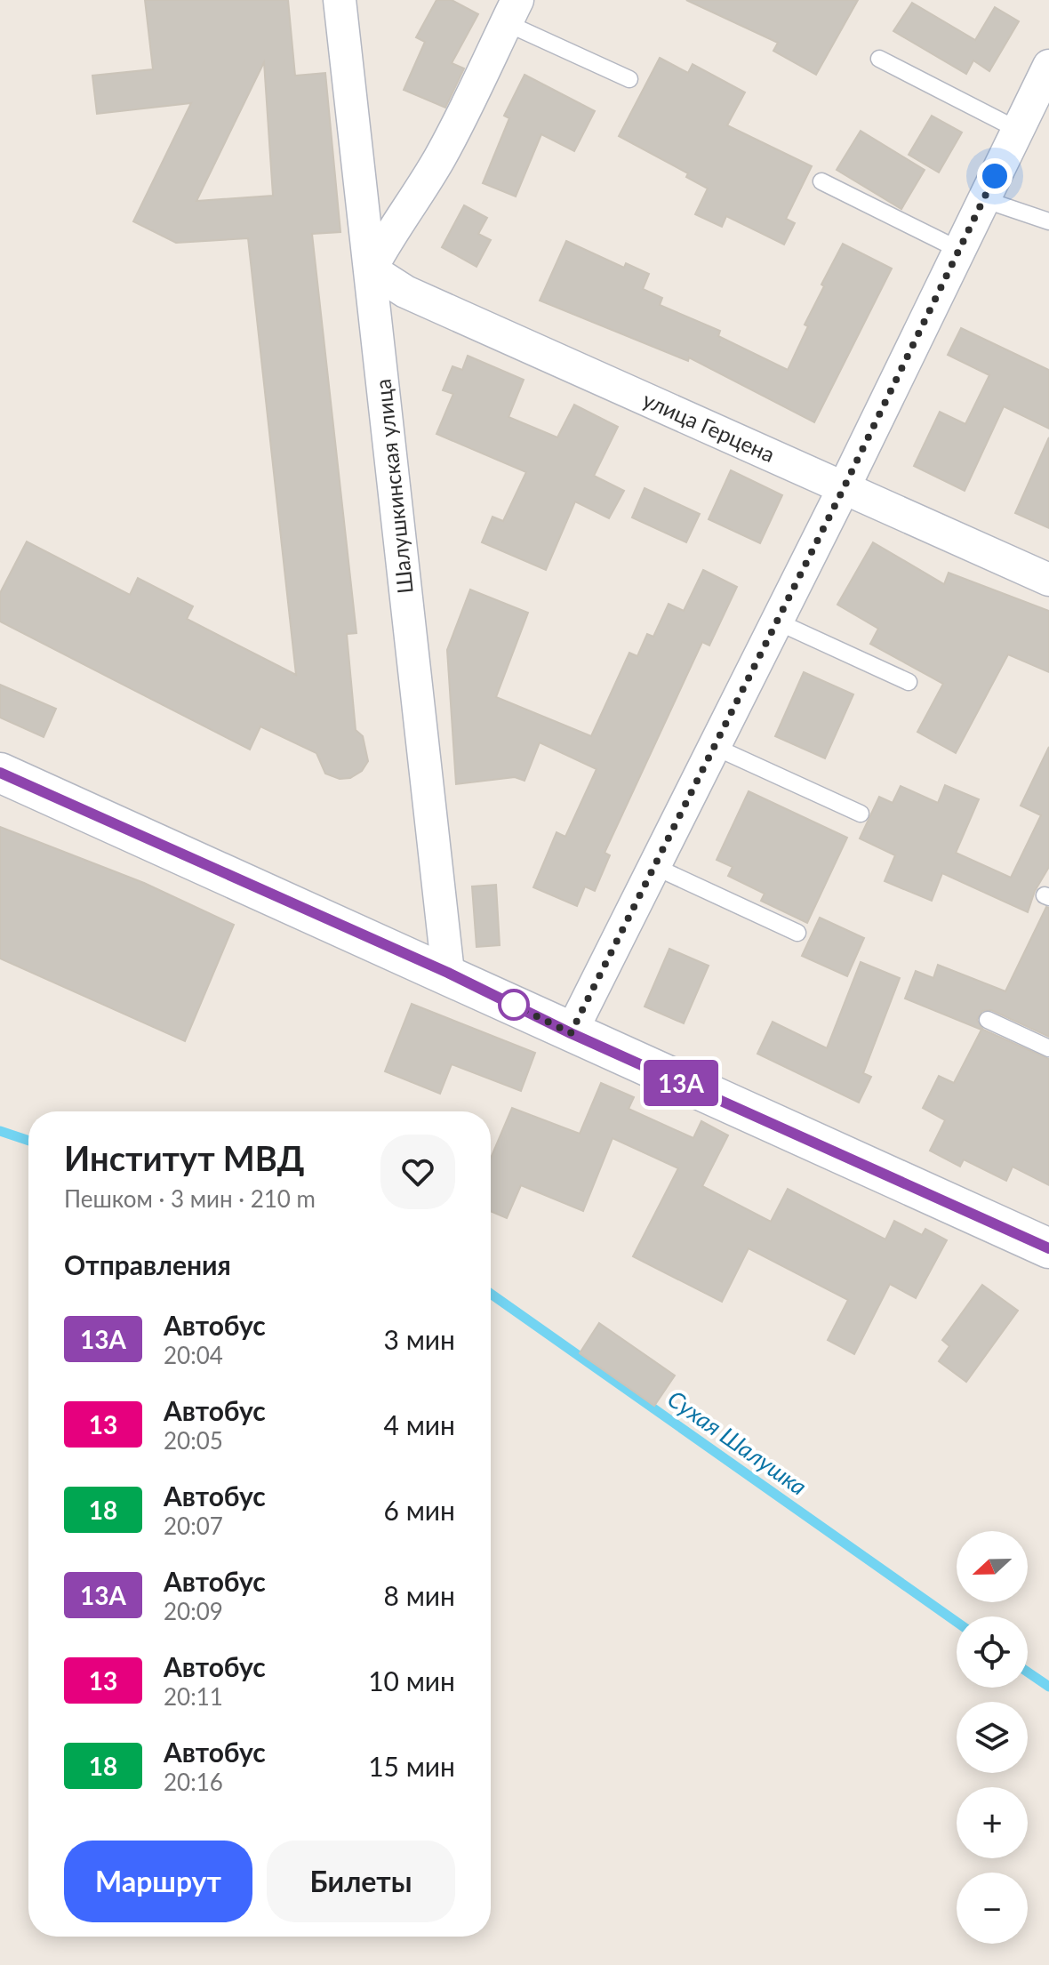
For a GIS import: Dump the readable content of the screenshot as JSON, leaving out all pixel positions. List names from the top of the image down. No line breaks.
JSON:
{"streets":{"street":["улица Герцена","Шалушкинская улица"]},"crossings":[["улица Герцена","Шалушкинская улица"]],"water":["Сухая Шалушка"],"lines":["bus line 13А"],"north":"left","page":{"on_map":"13А","heading":[["Институт МВД","Пешком · 3 мин · 210 m"],"Отправления"],"list":[{"mark":"13А","name":"Автобус","note":"20:04","value":"3 мин"},{"mark":"13","name":"Автобус","note":"20:05","value":"4 мин"},{"mark":"18","name":"Автобус","note":"20:07","value":"6 мин"},{"mark":"13А","name":"Автобус","note":"20:09","value":"8 мин"},{"mark":"13","name":"Автобус","note":"20:11","value":"10 мин"},{"mark":"18","name":"Автобус","note":"20:16","value":"15 мин"}],"map_buttons":["+","−"],"buttons":["Маршрут","Билеты"]}}
